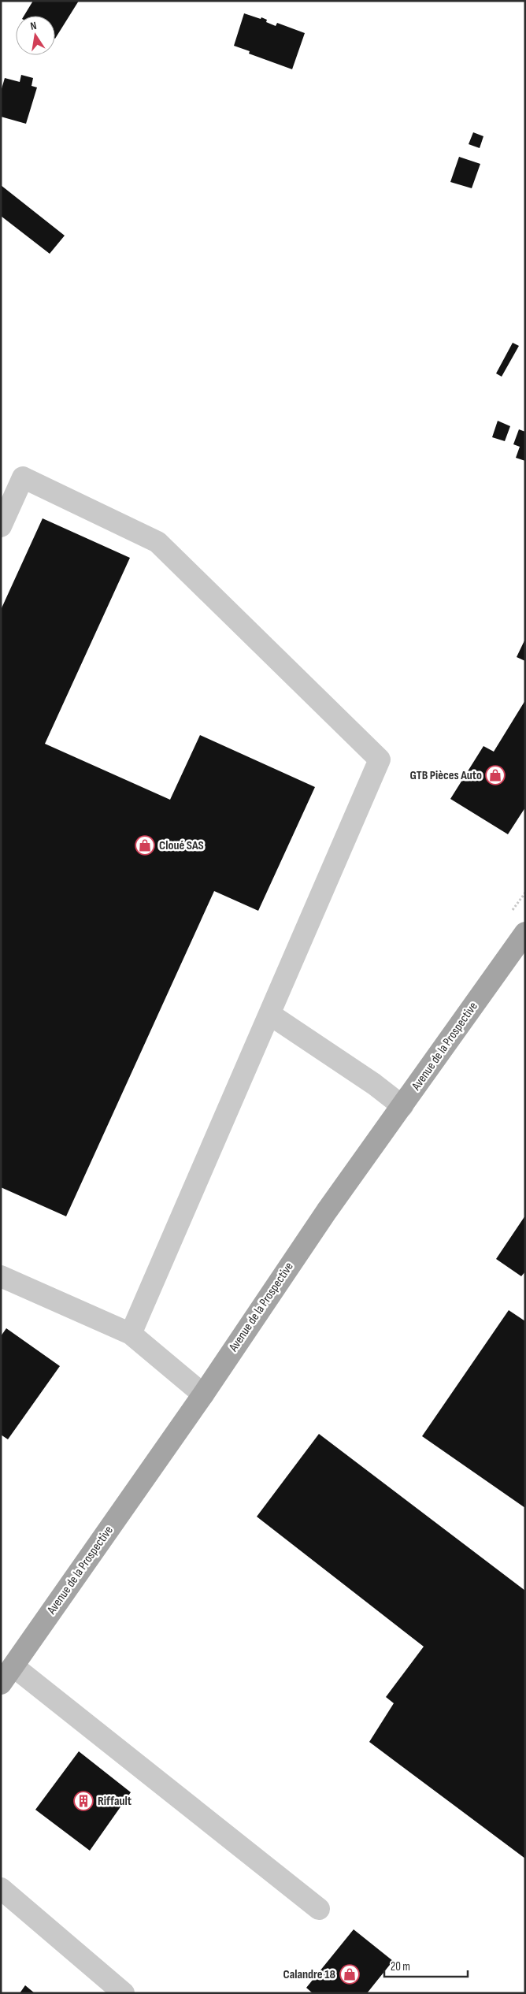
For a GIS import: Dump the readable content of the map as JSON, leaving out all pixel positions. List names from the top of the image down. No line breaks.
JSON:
{"streets":{"main road":["Avenue de la Prospective"]},"places":{"shop":["GTB Pièces Auto","Cloué SAS","Calandre 18"],"building":["Riffault"]},"scale_bar":"20 m","north":"top"}
